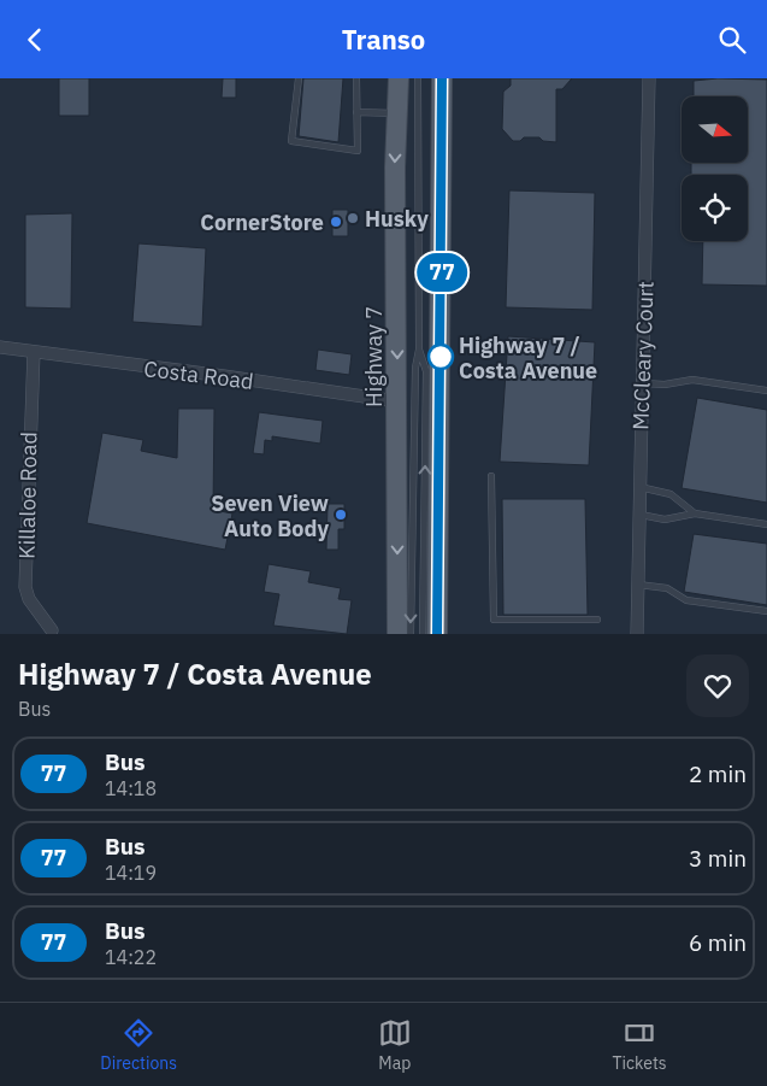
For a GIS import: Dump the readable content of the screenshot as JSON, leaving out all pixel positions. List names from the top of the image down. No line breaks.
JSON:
{"streets":{"main road":["Highway 7"],"street":["McCleary Court","Costa Road","Killaloe Road"]},"crossings":[["Highway 7","Costa Road"],["Costa Road","Killaloe Road"]],"places":["Husky","CornerStore","Highway 7 / Costa Avenue","Seven View Auto Body"],"lines":["bus line 77"],"north":"right","page":{"header":"Transo","on_map":"77","heading":["Highway 7 / Costa Avenue","Bus"],"list":[{"mark":"77","name":"Bus","note":"14:18","value":"2 min"},{"mark":"77","name":"Bus","note":"14:19","value":"3 min"},{"mark":"77","name":"Bus","note":"14:22","value":"6 min"}],"tabs":["Directions","Map","Tickets"]}}
